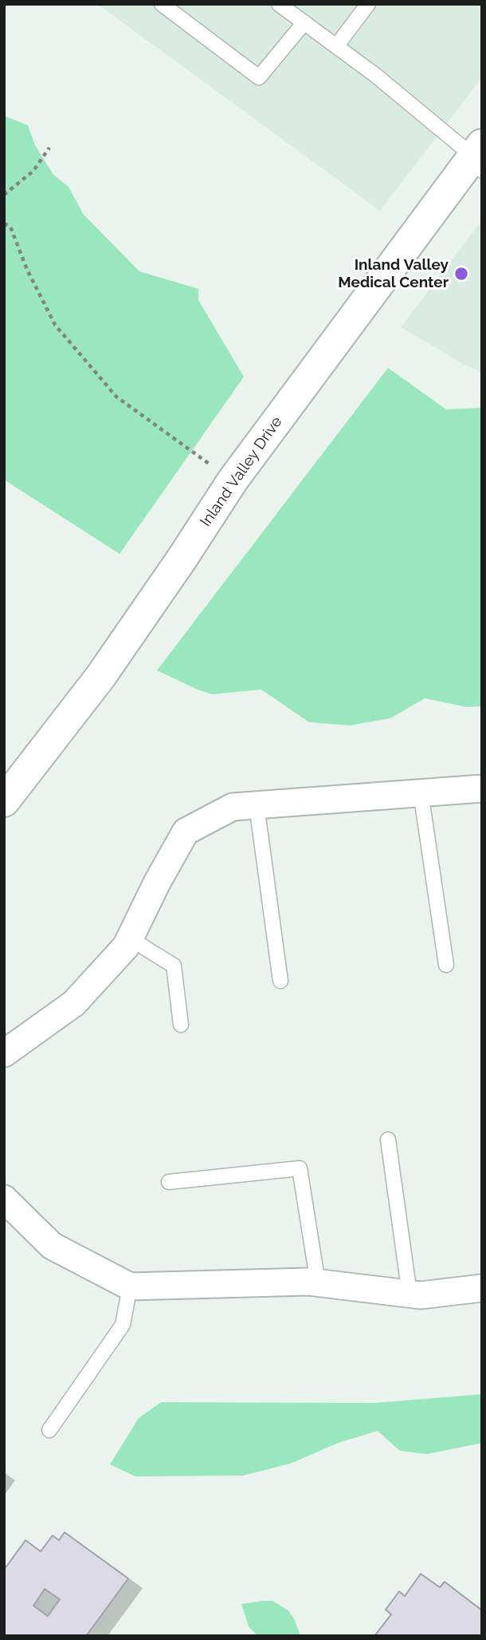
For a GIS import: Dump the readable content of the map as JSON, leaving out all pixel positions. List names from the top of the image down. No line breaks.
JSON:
{"streets":{"street":["Inland Valley Drive"]},"places":["Inland Valley Medical Center"]}
